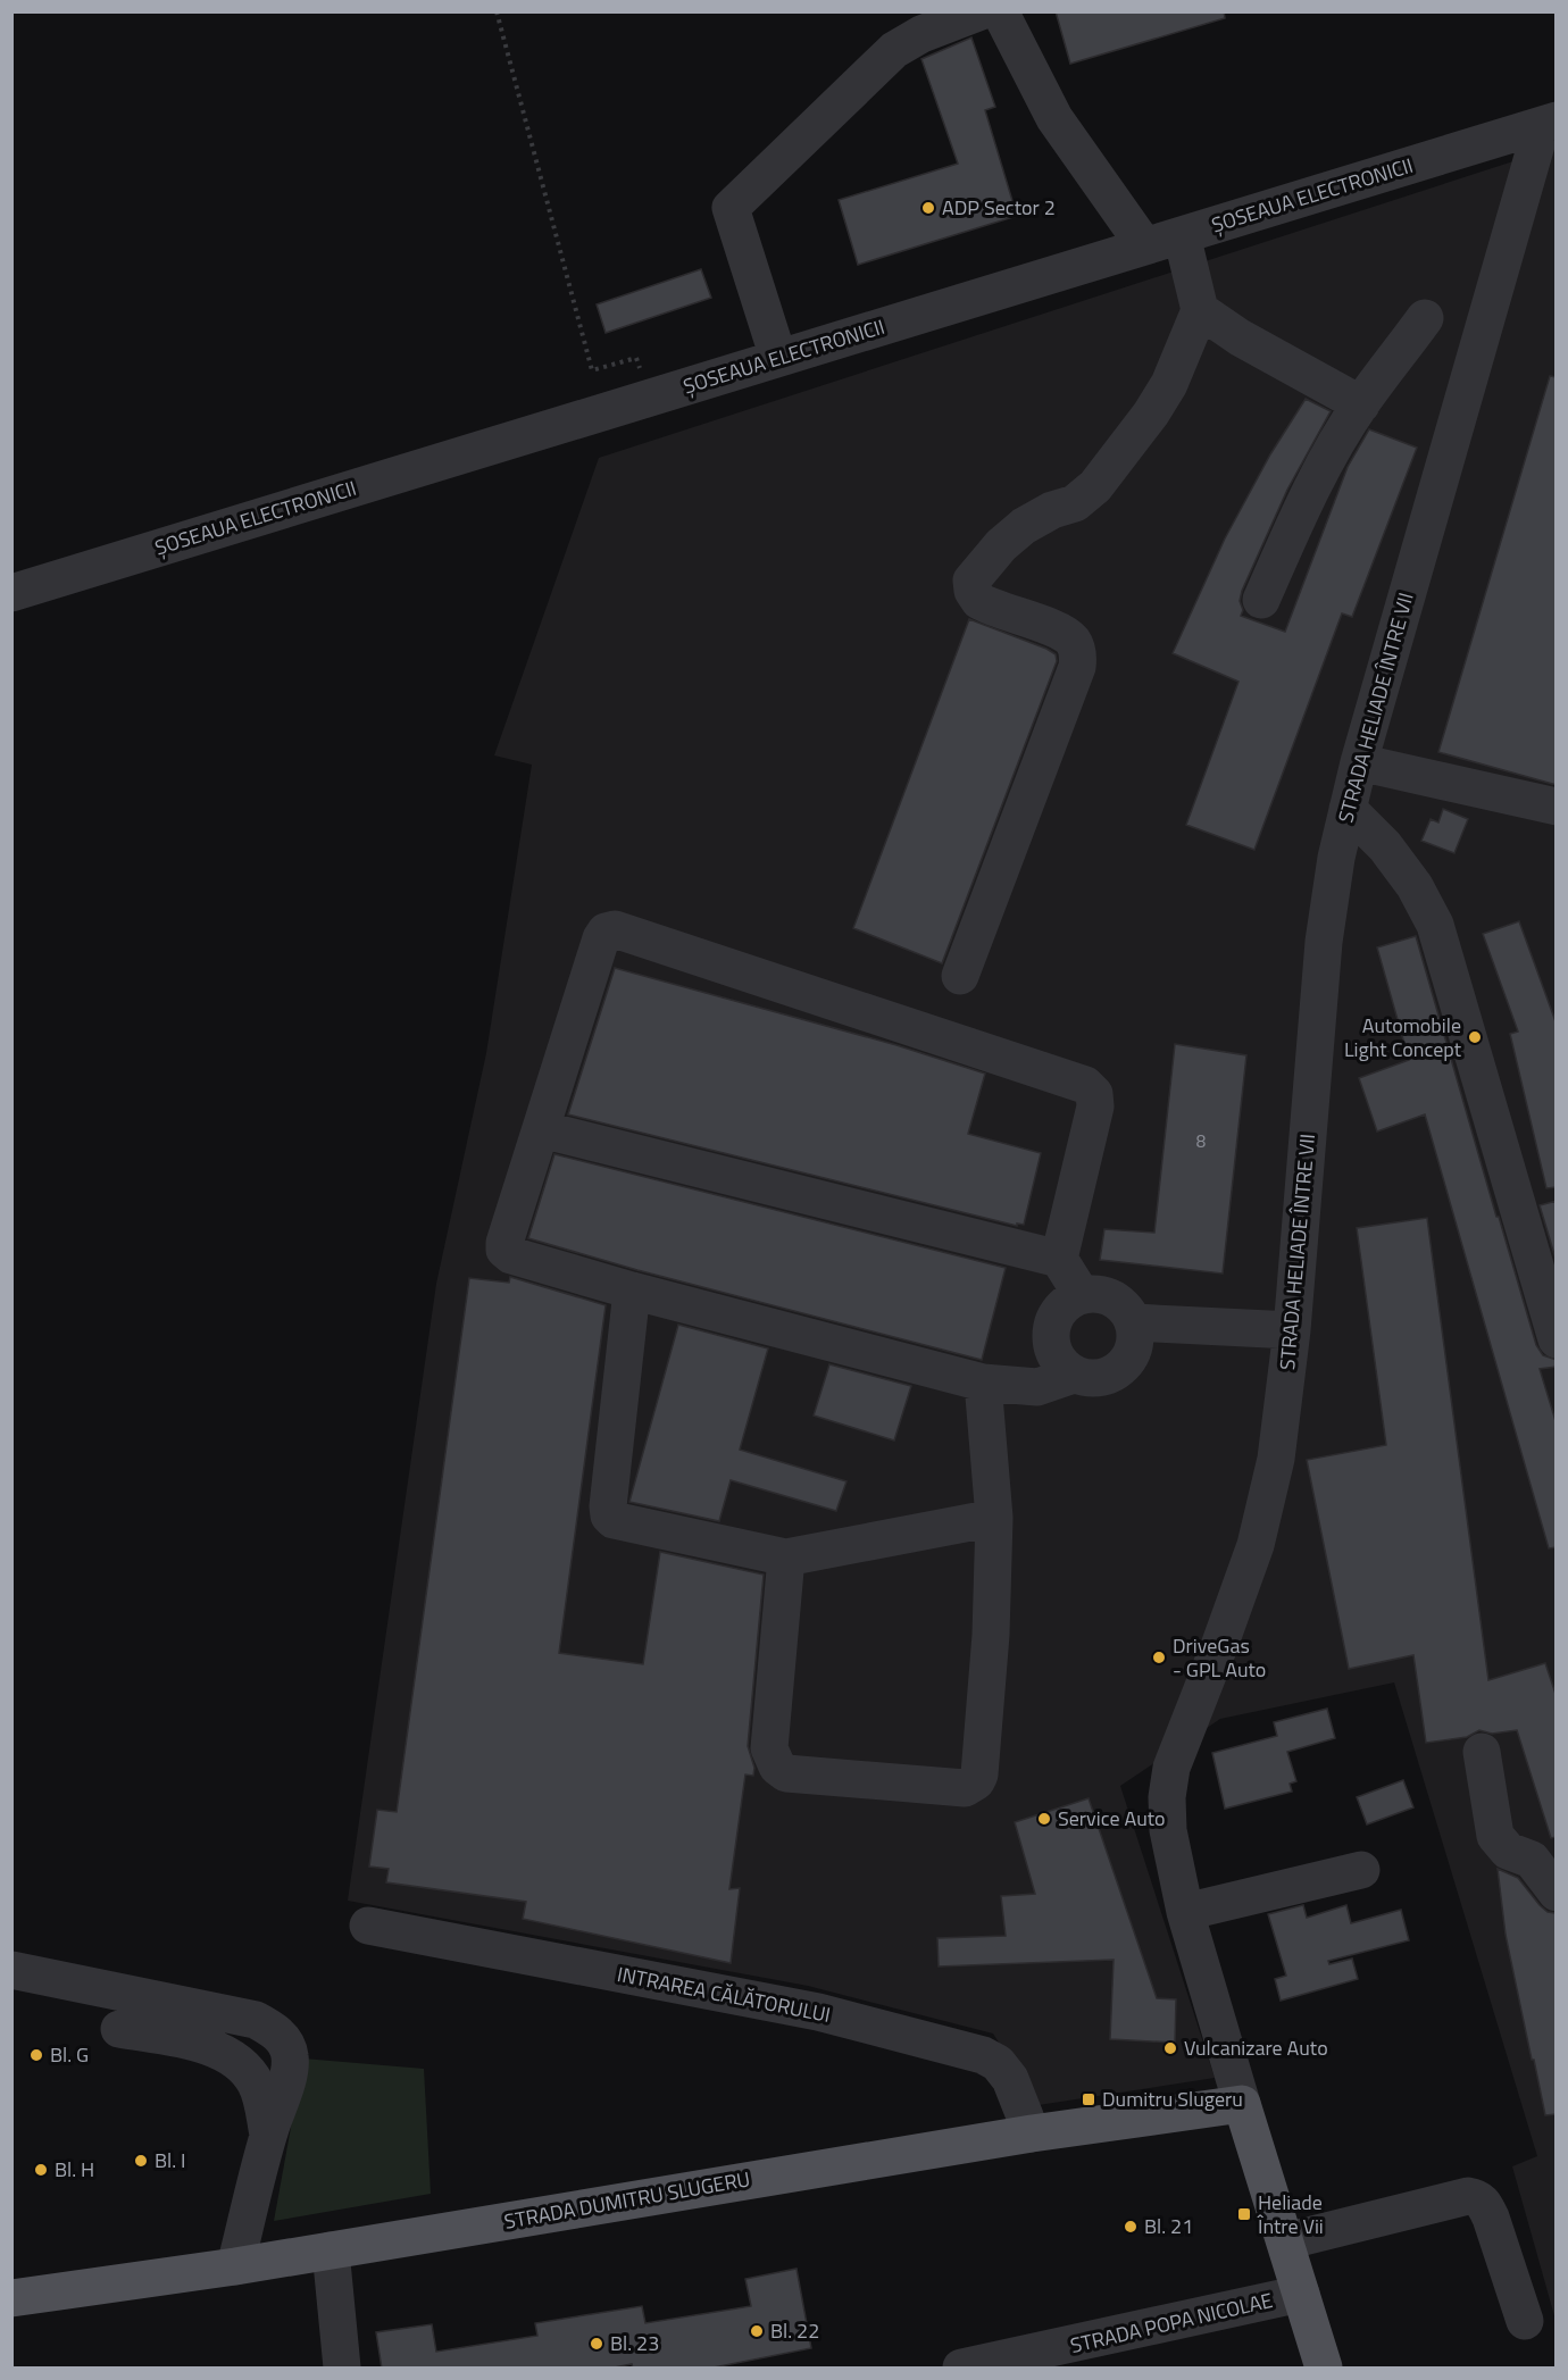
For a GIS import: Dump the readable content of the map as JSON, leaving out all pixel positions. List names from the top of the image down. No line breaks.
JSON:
{"streets":{"main road":["STRADA HELIADE ÎNTRE VII","STRADA DUMITRU SLUGERU"],"street":["ȘOSEAUA ELECTRONICII","INTRAREA CĂLĂTORULUI","STRADA POPA NICOLAE"]},"crossings":[["ȘOSEAUA ELECTRONICII","STRADA HELIADE ÎNTRE VII"],["STRADA HELIADE ÎNTRE VII","STRADA DUMITRU SLUGERU"],["STRADA HELIADE ÎNTRE VII","STRADA POPA NICOLAE"],["INTRAREA CĂLĂTORULUI","STRADA DUMITRU SLUGERU"]],"places":{"other":["ADP Sector 2","Automobile Light Concept","DriveGas - GPL Auto","Service Auto","Vulcanizare Auto","Bl. G","Bl. I","Bl. H","Bl. 21","Bl. 22","Bl. 23"],"transit":["Dumitru Slugeru","Heliade Între Vii"]},"house_numbers":["8"]}
